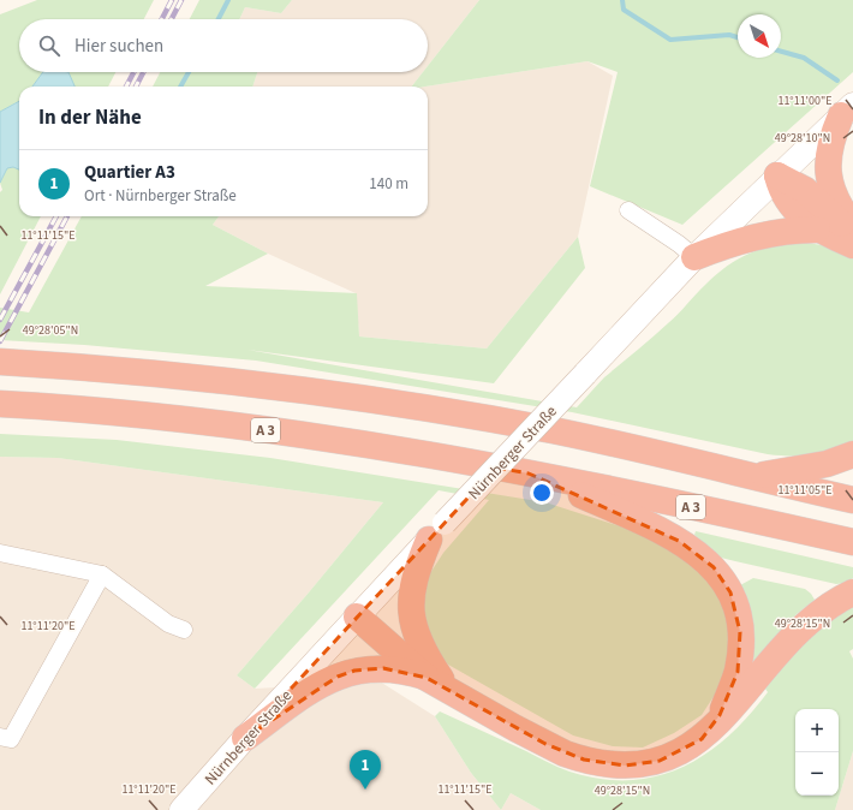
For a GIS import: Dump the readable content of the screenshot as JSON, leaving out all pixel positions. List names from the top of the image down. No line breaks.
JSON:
{"streets":{"highway":["A 3"],"main road":["Nürnberger Straße"]},"north":"bottom right","page":{"search":"Hier suchen","heading":"In der Nähe","list":[{"mark":"1","name":"Quartier A3","note":"Ort · Nürnberger Straße","value":"140 m"}],"map_buttons":["+","−"],"pins":"1"},"coordinates":["11°11'00\"E","49°28'10\"N","11°11'15\"E","49°28'05\"N","11°11'05\"E","49°28'15\"N","11°11'20\"E"]}
